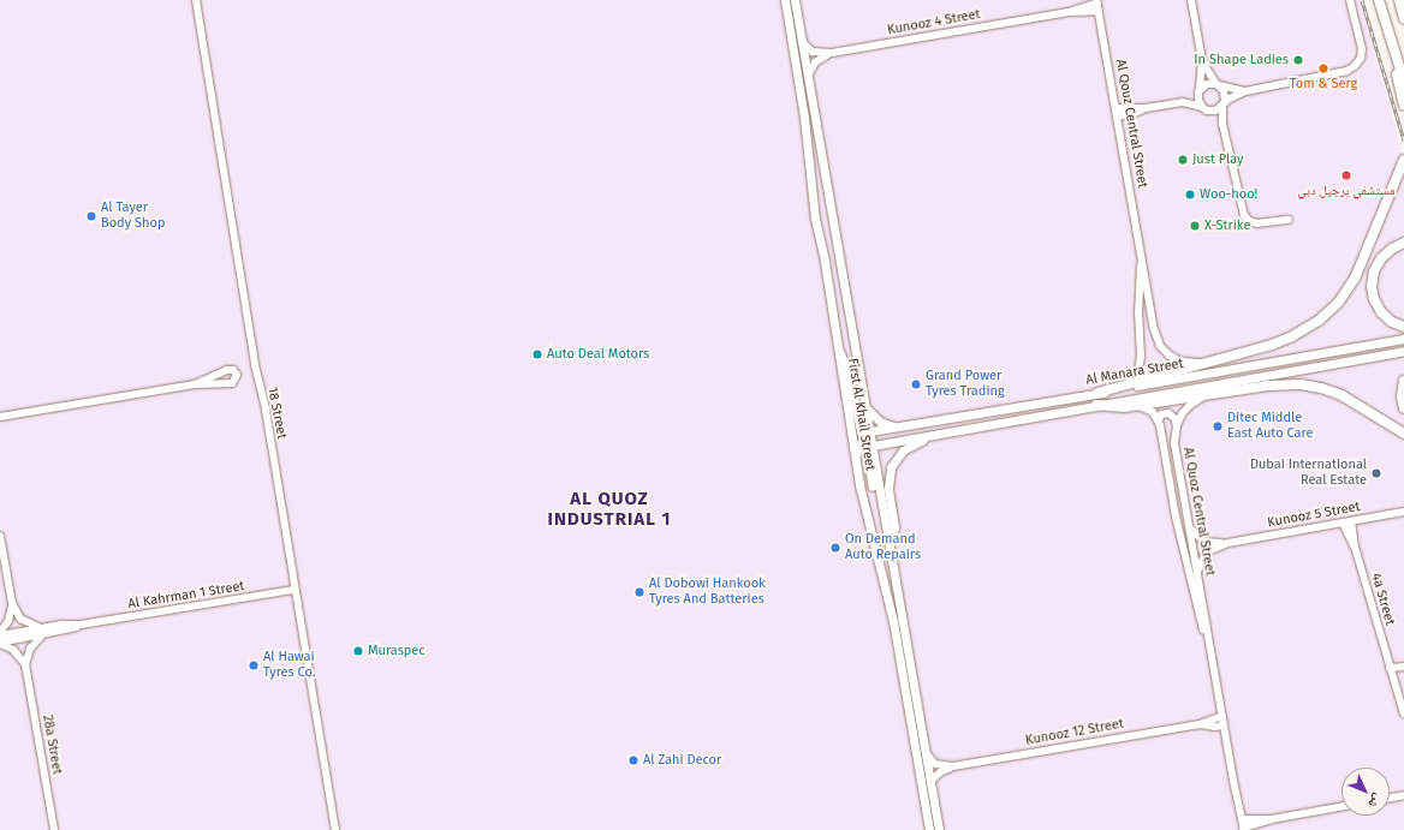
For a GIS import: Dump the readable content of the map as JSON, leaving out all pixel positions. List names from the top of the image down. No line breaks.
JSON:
{"streets":{"main road":["Al Manara Street","First Al Khail Street"],"street":["Kunooz 4 Street","Al Qouz Central Street","18 Street","Al Quoz Central Street","Kunooz 5 Street","Al Kahrman 1 Street","4a Street","Kunooz 12 Street","28a Street"]},"crossings":[["Kunooz 4 Street","Al Qouz Central Street"],["Kunooz 4 Street","First Al Khail Street"],["Al Manara Street","First Al Khail Street"],["18 Street","Al Kahrman 1 Street"],["First Al Khail Street","Kunooz 12 Street"],["Al Quoz Central Street","Kunooz 5 Street"],["Al Quoz Central Street","Kunooz 12 Street"],["Kunooz 5 Street","4a Street"]],"districts":["AL QUOZ INDUSTRIAL 1"],"places":["In Shape Ladies","Tom & Serg","Just Play","مستشفي برجيل دبي","Woo-hoo!","Al Tayer Body Shop","X-Strike","Auto Deal Motors","Grand Power Tyres Trading","Ditec Middle East Auto Care","Dubai International Real Estate","On Demand Auto Repairs","Al Dobowi Hankook Tyres And Batteries","Muraspec","Al Hawai Tyres Co.","Al Zahi Decor"],"north":"bottom right"}
